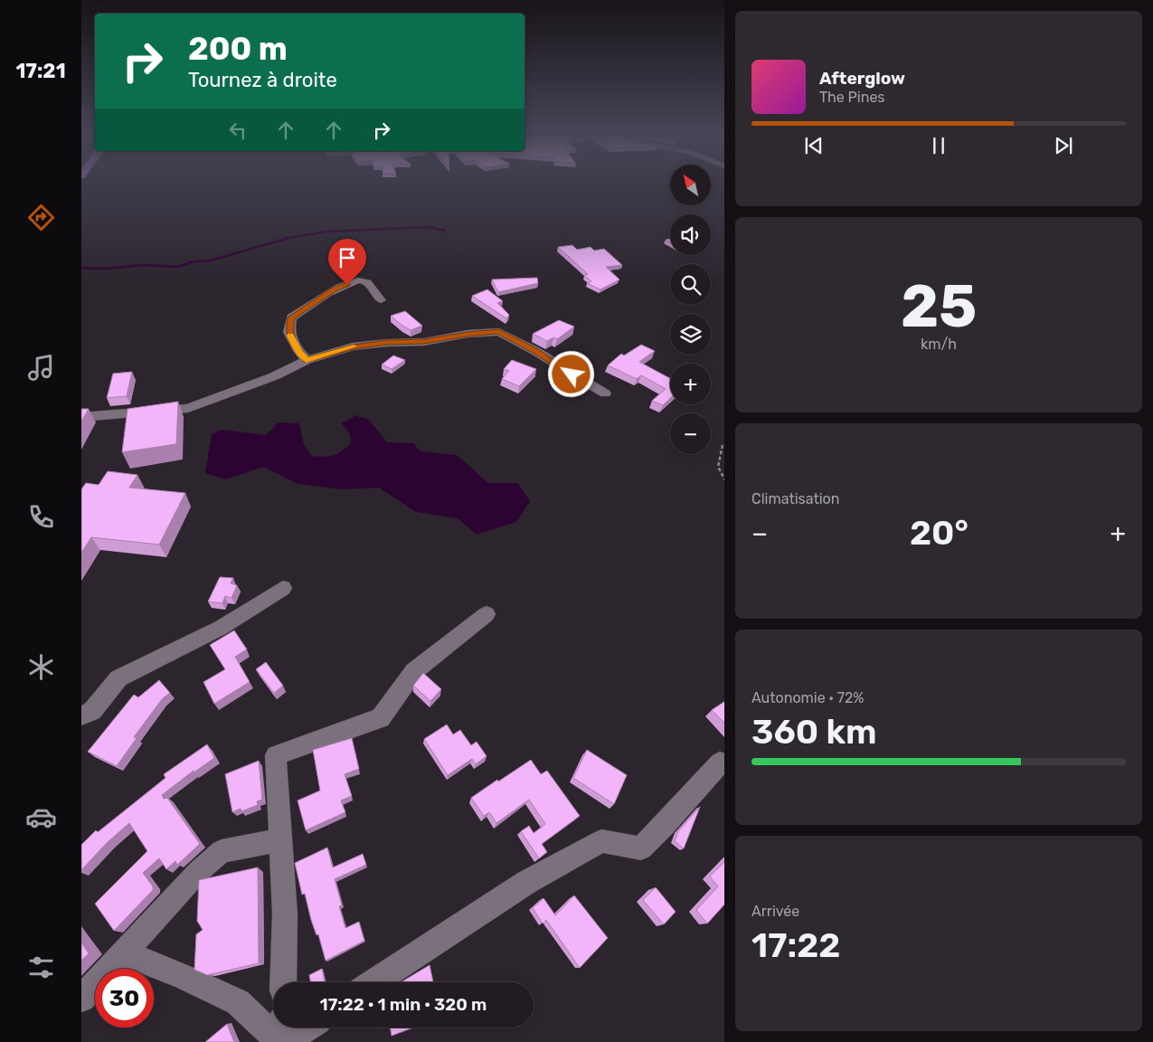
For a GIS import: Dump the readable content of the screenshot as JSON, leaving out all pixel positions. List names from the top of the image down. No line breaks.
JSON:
{"north":"top left","page":{"tabs":"17:21","turn":["200 m","Tournez à droite"],"song":["Afterglow","The Pines"],"map_buttons":["+","−"],"tile":[["25","km/h"],"Climatisation",["Autonomie · 72%","360 km"],["Arrivée","17:22"]],"heat":["−","20°","+"],"limit":"30","trip":"17:22 · 1 min · 320 m"}}
